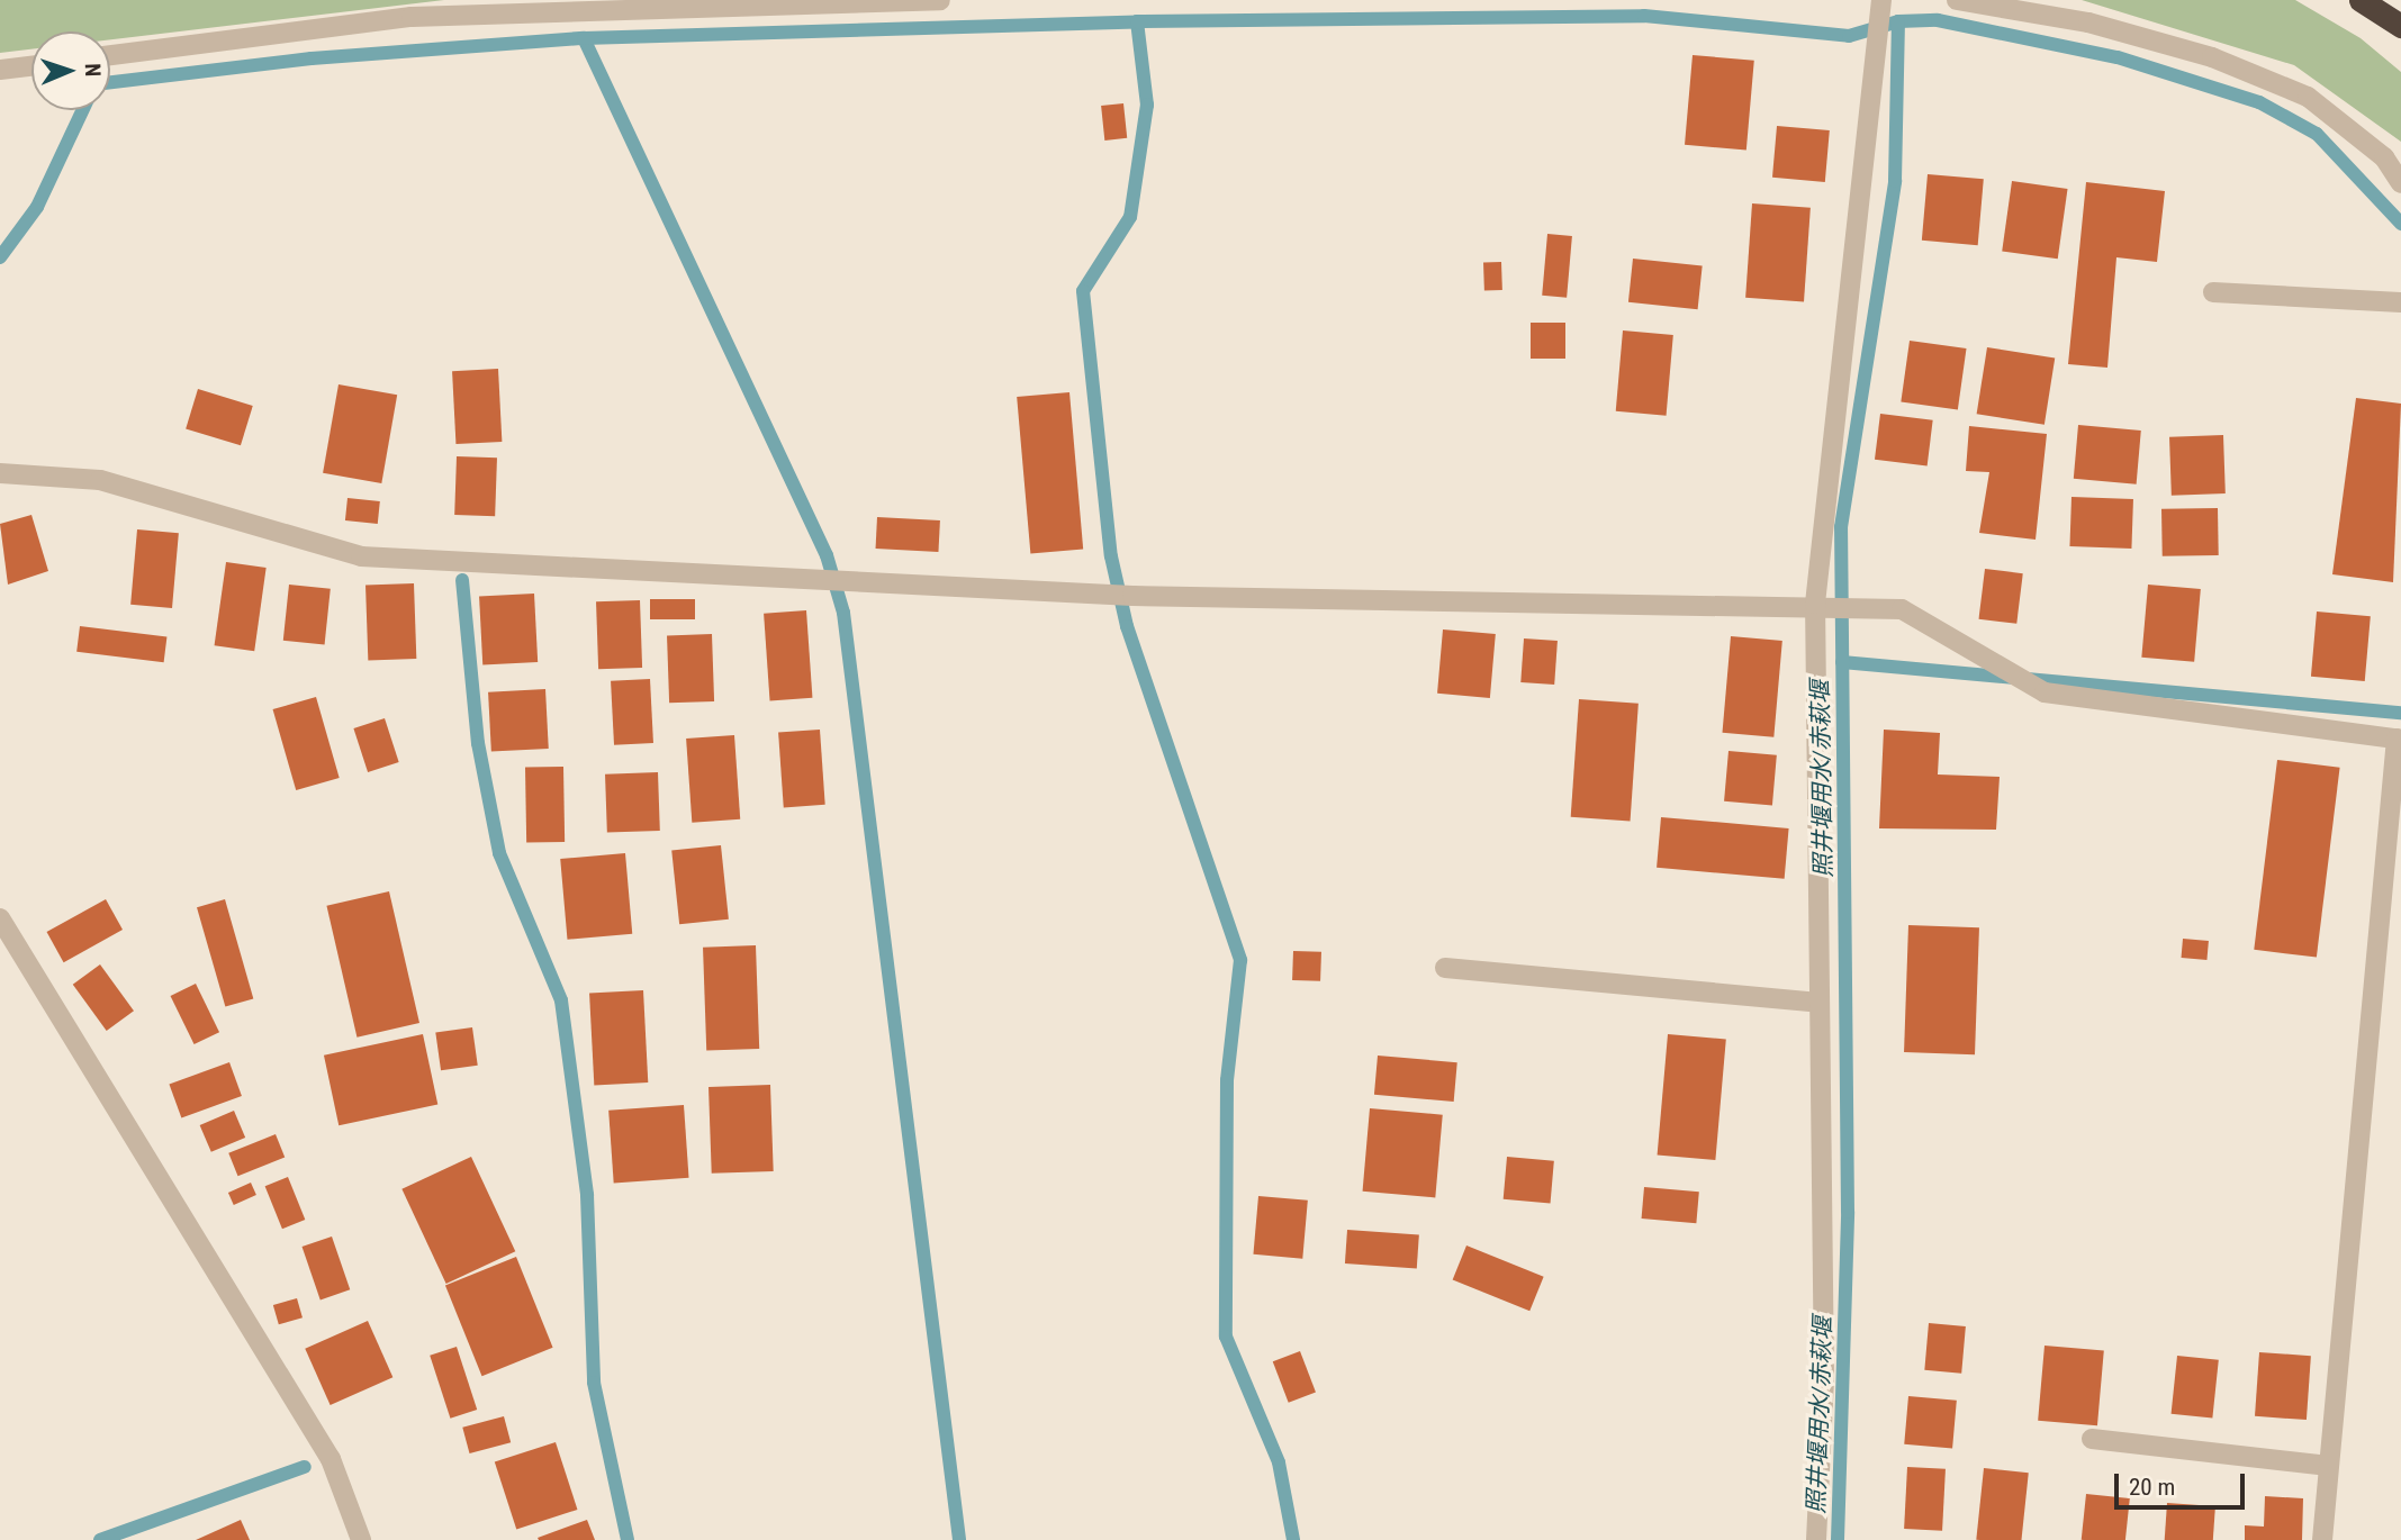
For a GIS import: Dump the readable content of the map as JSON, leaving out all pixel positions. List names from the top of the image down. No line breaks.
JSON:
{"water":["照井堰用水/赤萩堰"],"scale_bar":"20 m","north":"right"}
